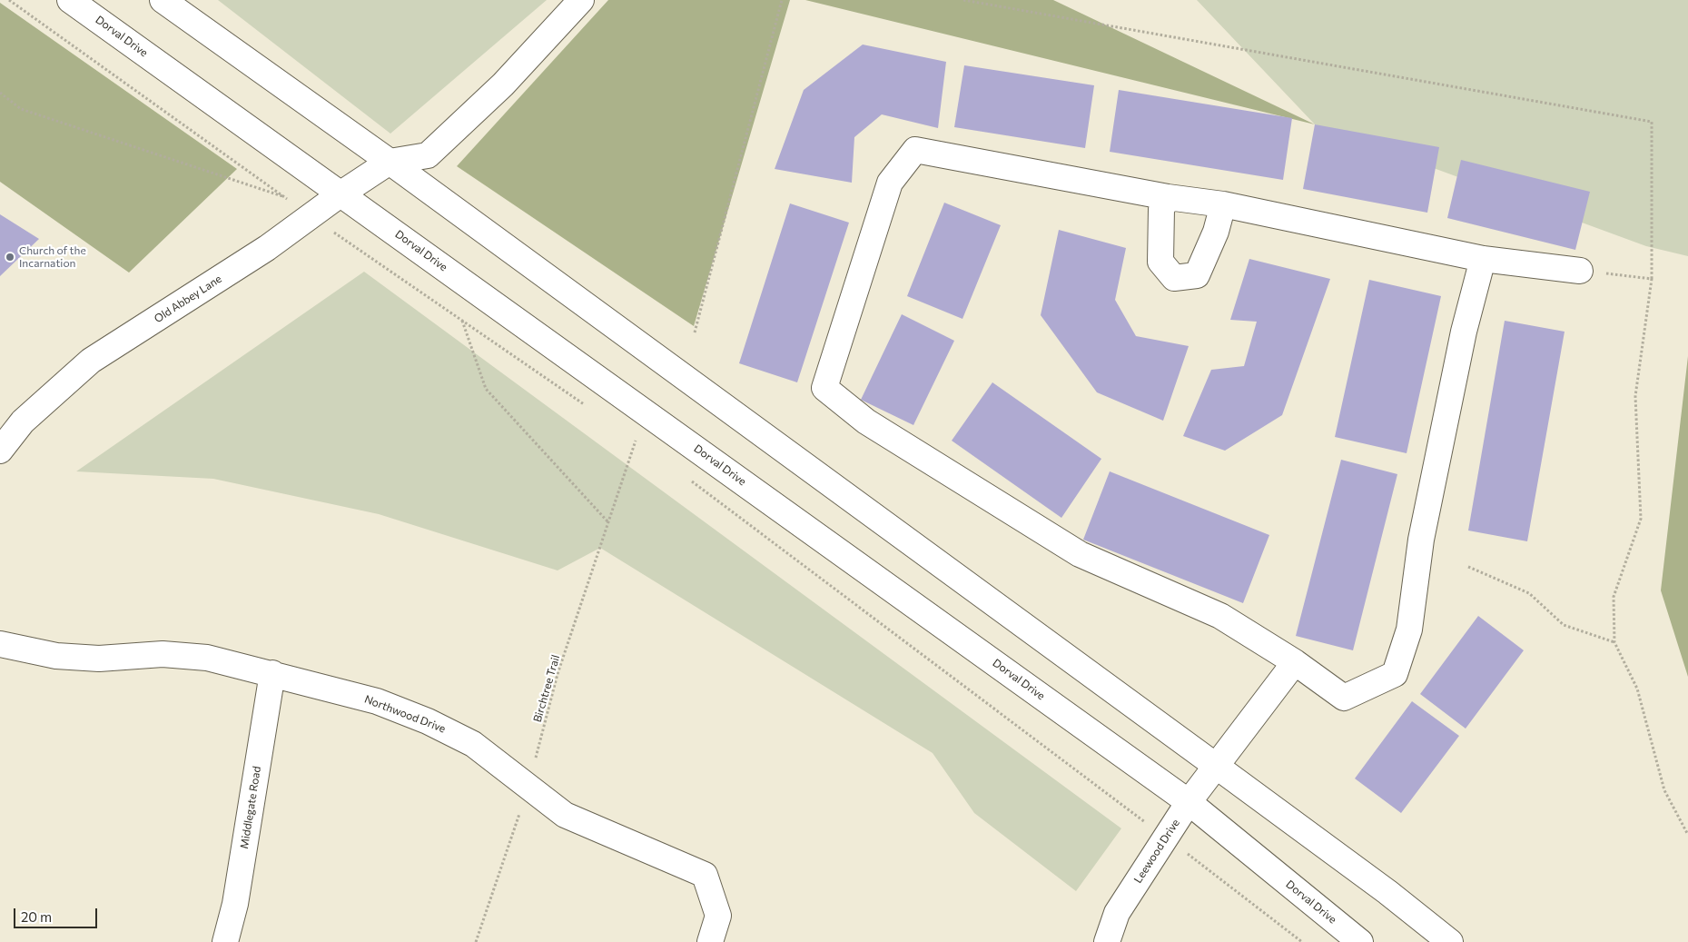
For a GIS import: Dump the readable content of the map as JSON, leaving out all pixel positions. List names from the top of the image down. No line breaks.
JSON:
{"streets":{"main road":["Dorval Drive","Old Abbey Lane","Northwood Drive","Middlegate Road","Leewood Drive"],"path":["Birchtree Trail"]},"crossings":[["Dorval Drive","Old Abbey Lane"],["Dorval Drive","Leewood Drive"],["Birchtree Trail","Northwood Drive"],["Northwood Drive","Middlegate Road"]],"places":["Church of the Incarnation"],"scale_bar":"20 m"}
